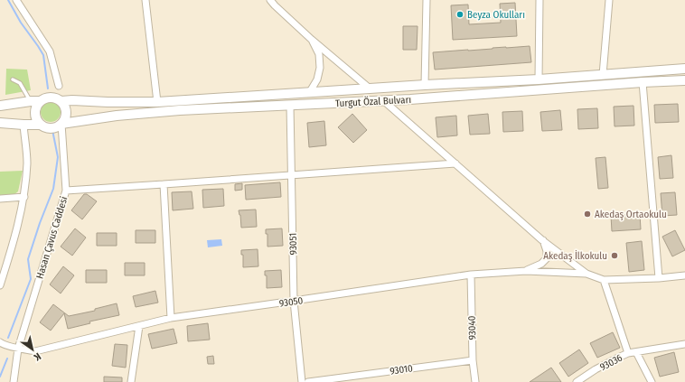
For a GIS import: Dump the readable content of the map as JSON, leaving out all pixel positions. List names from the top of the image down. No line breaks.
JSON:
{"streets":{"main road":["Turgut Özal Bulvarı"],"street":["Hasan Çavus Caddesi","93051","93050","93040","93036","93010"]},"crossings":[["Turgut Özal Bulvarı","Hasan Çavus Caddesi"],["Turgut Özal Bulvarı","93051"],["Hasan Çavus Caddesi","93050"],["93051","93050"],["93050","93040"],["93040","93010"]],"places":["Beyza Okulları","Akedaş Ortaokulu","Akedaş İlkokulu"],"north":"bottom right"}
